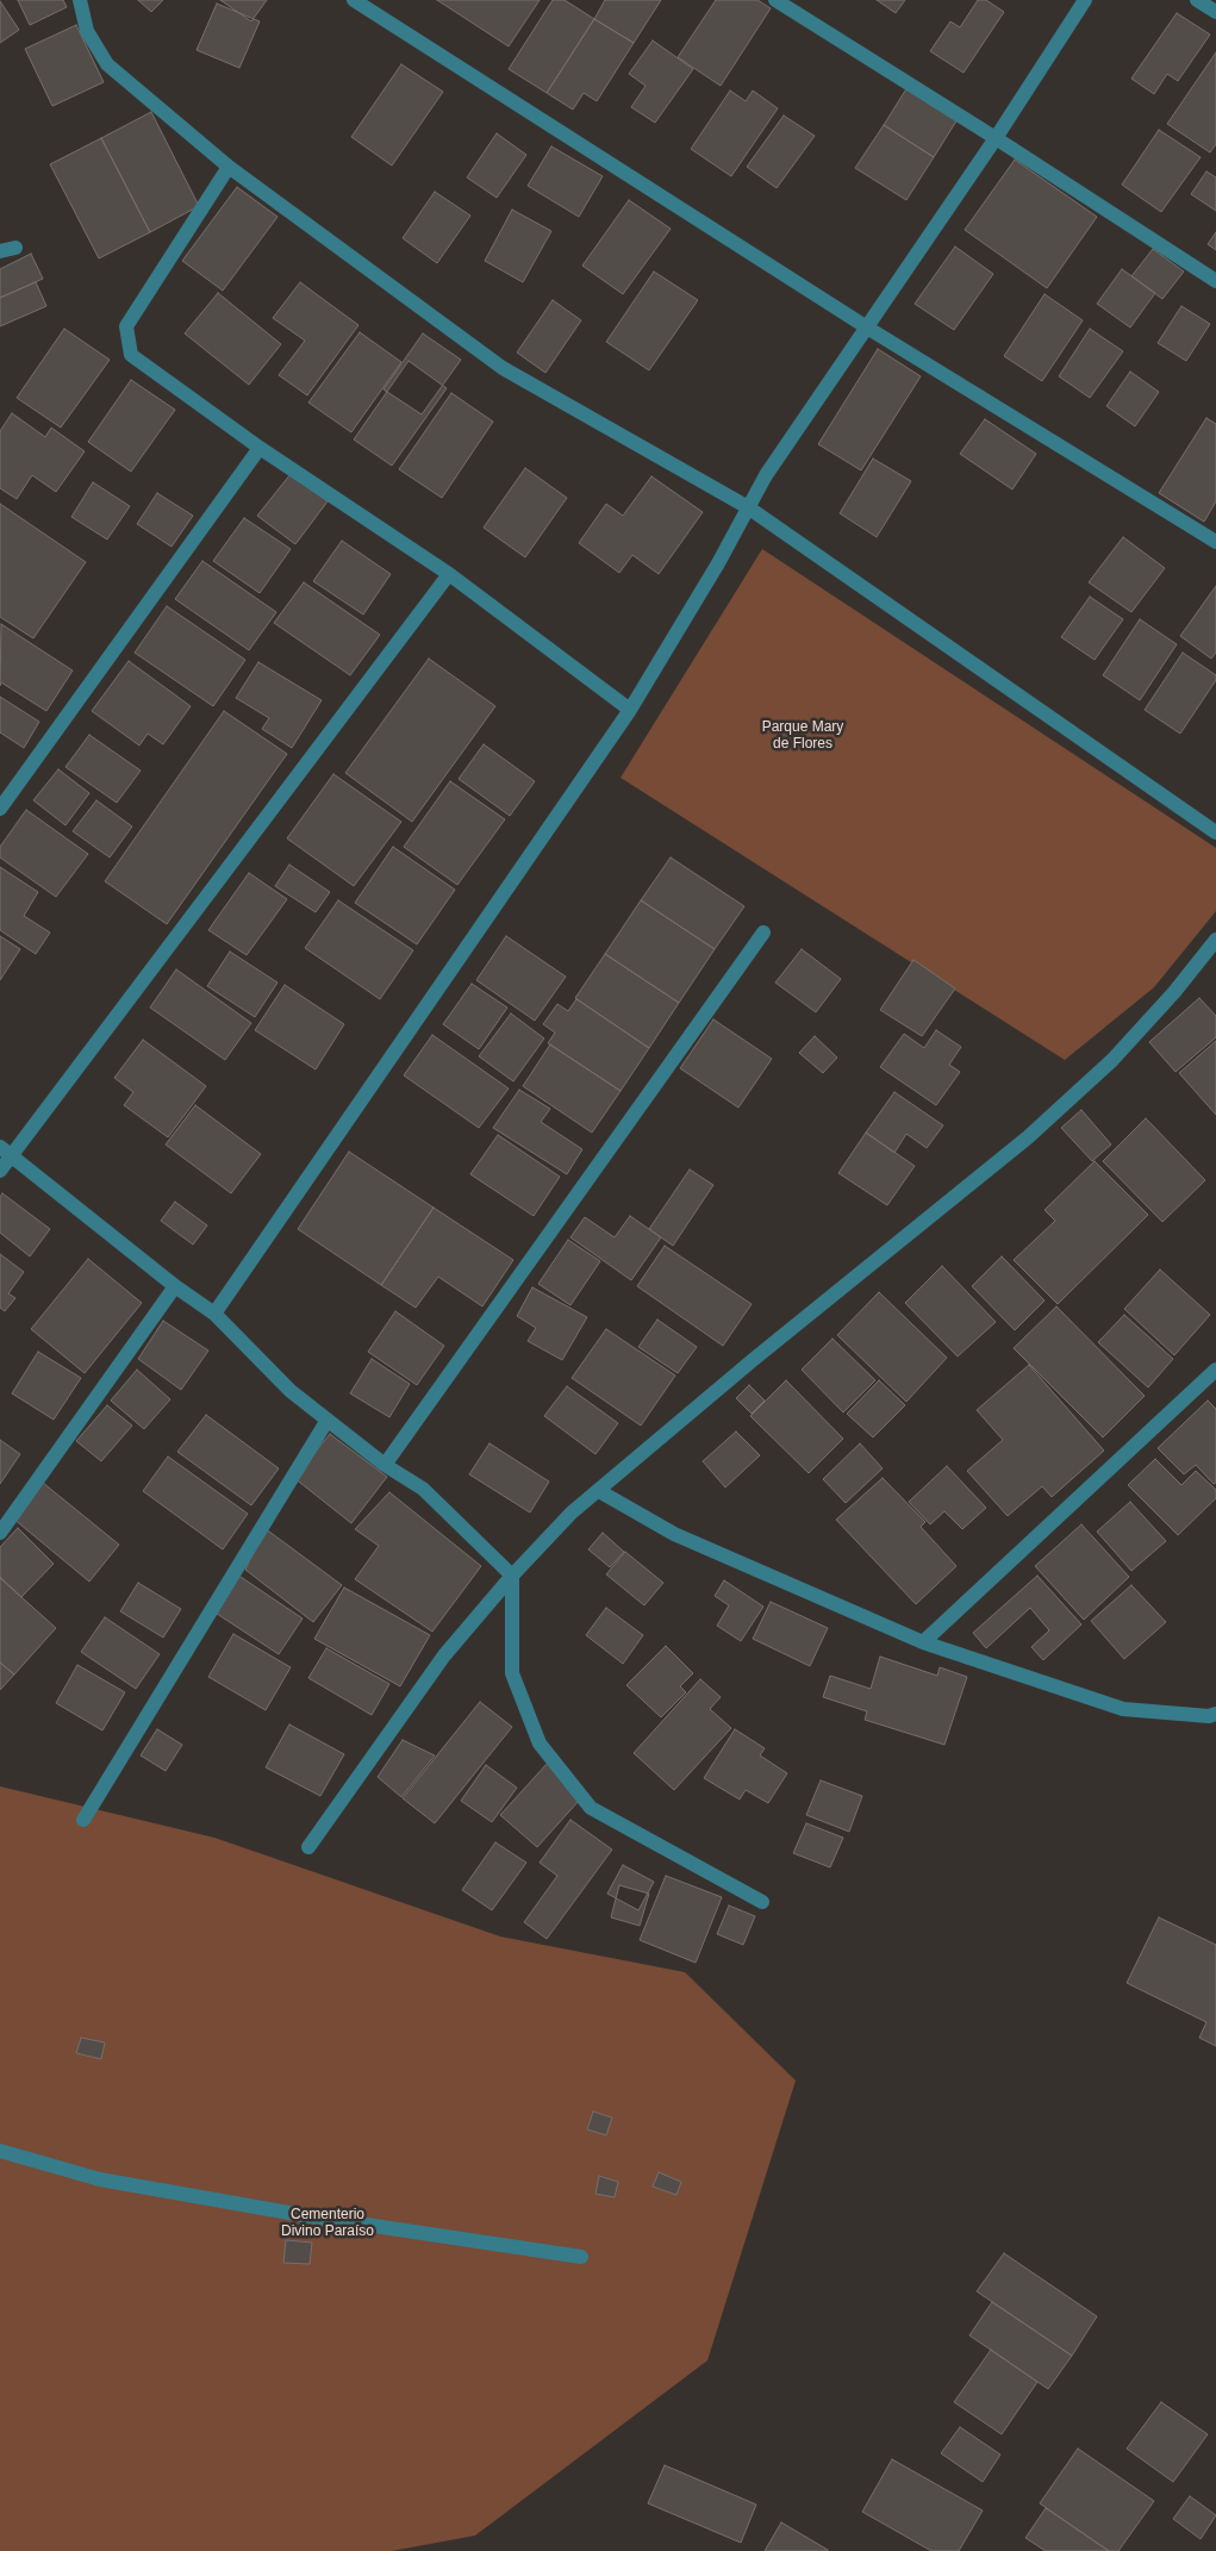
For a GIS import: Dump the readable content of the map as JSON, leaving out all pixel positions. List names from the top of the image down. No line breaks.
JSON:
{"parks":["Parque Mary de Flores","Cementerio Divino Paraíso"]}
